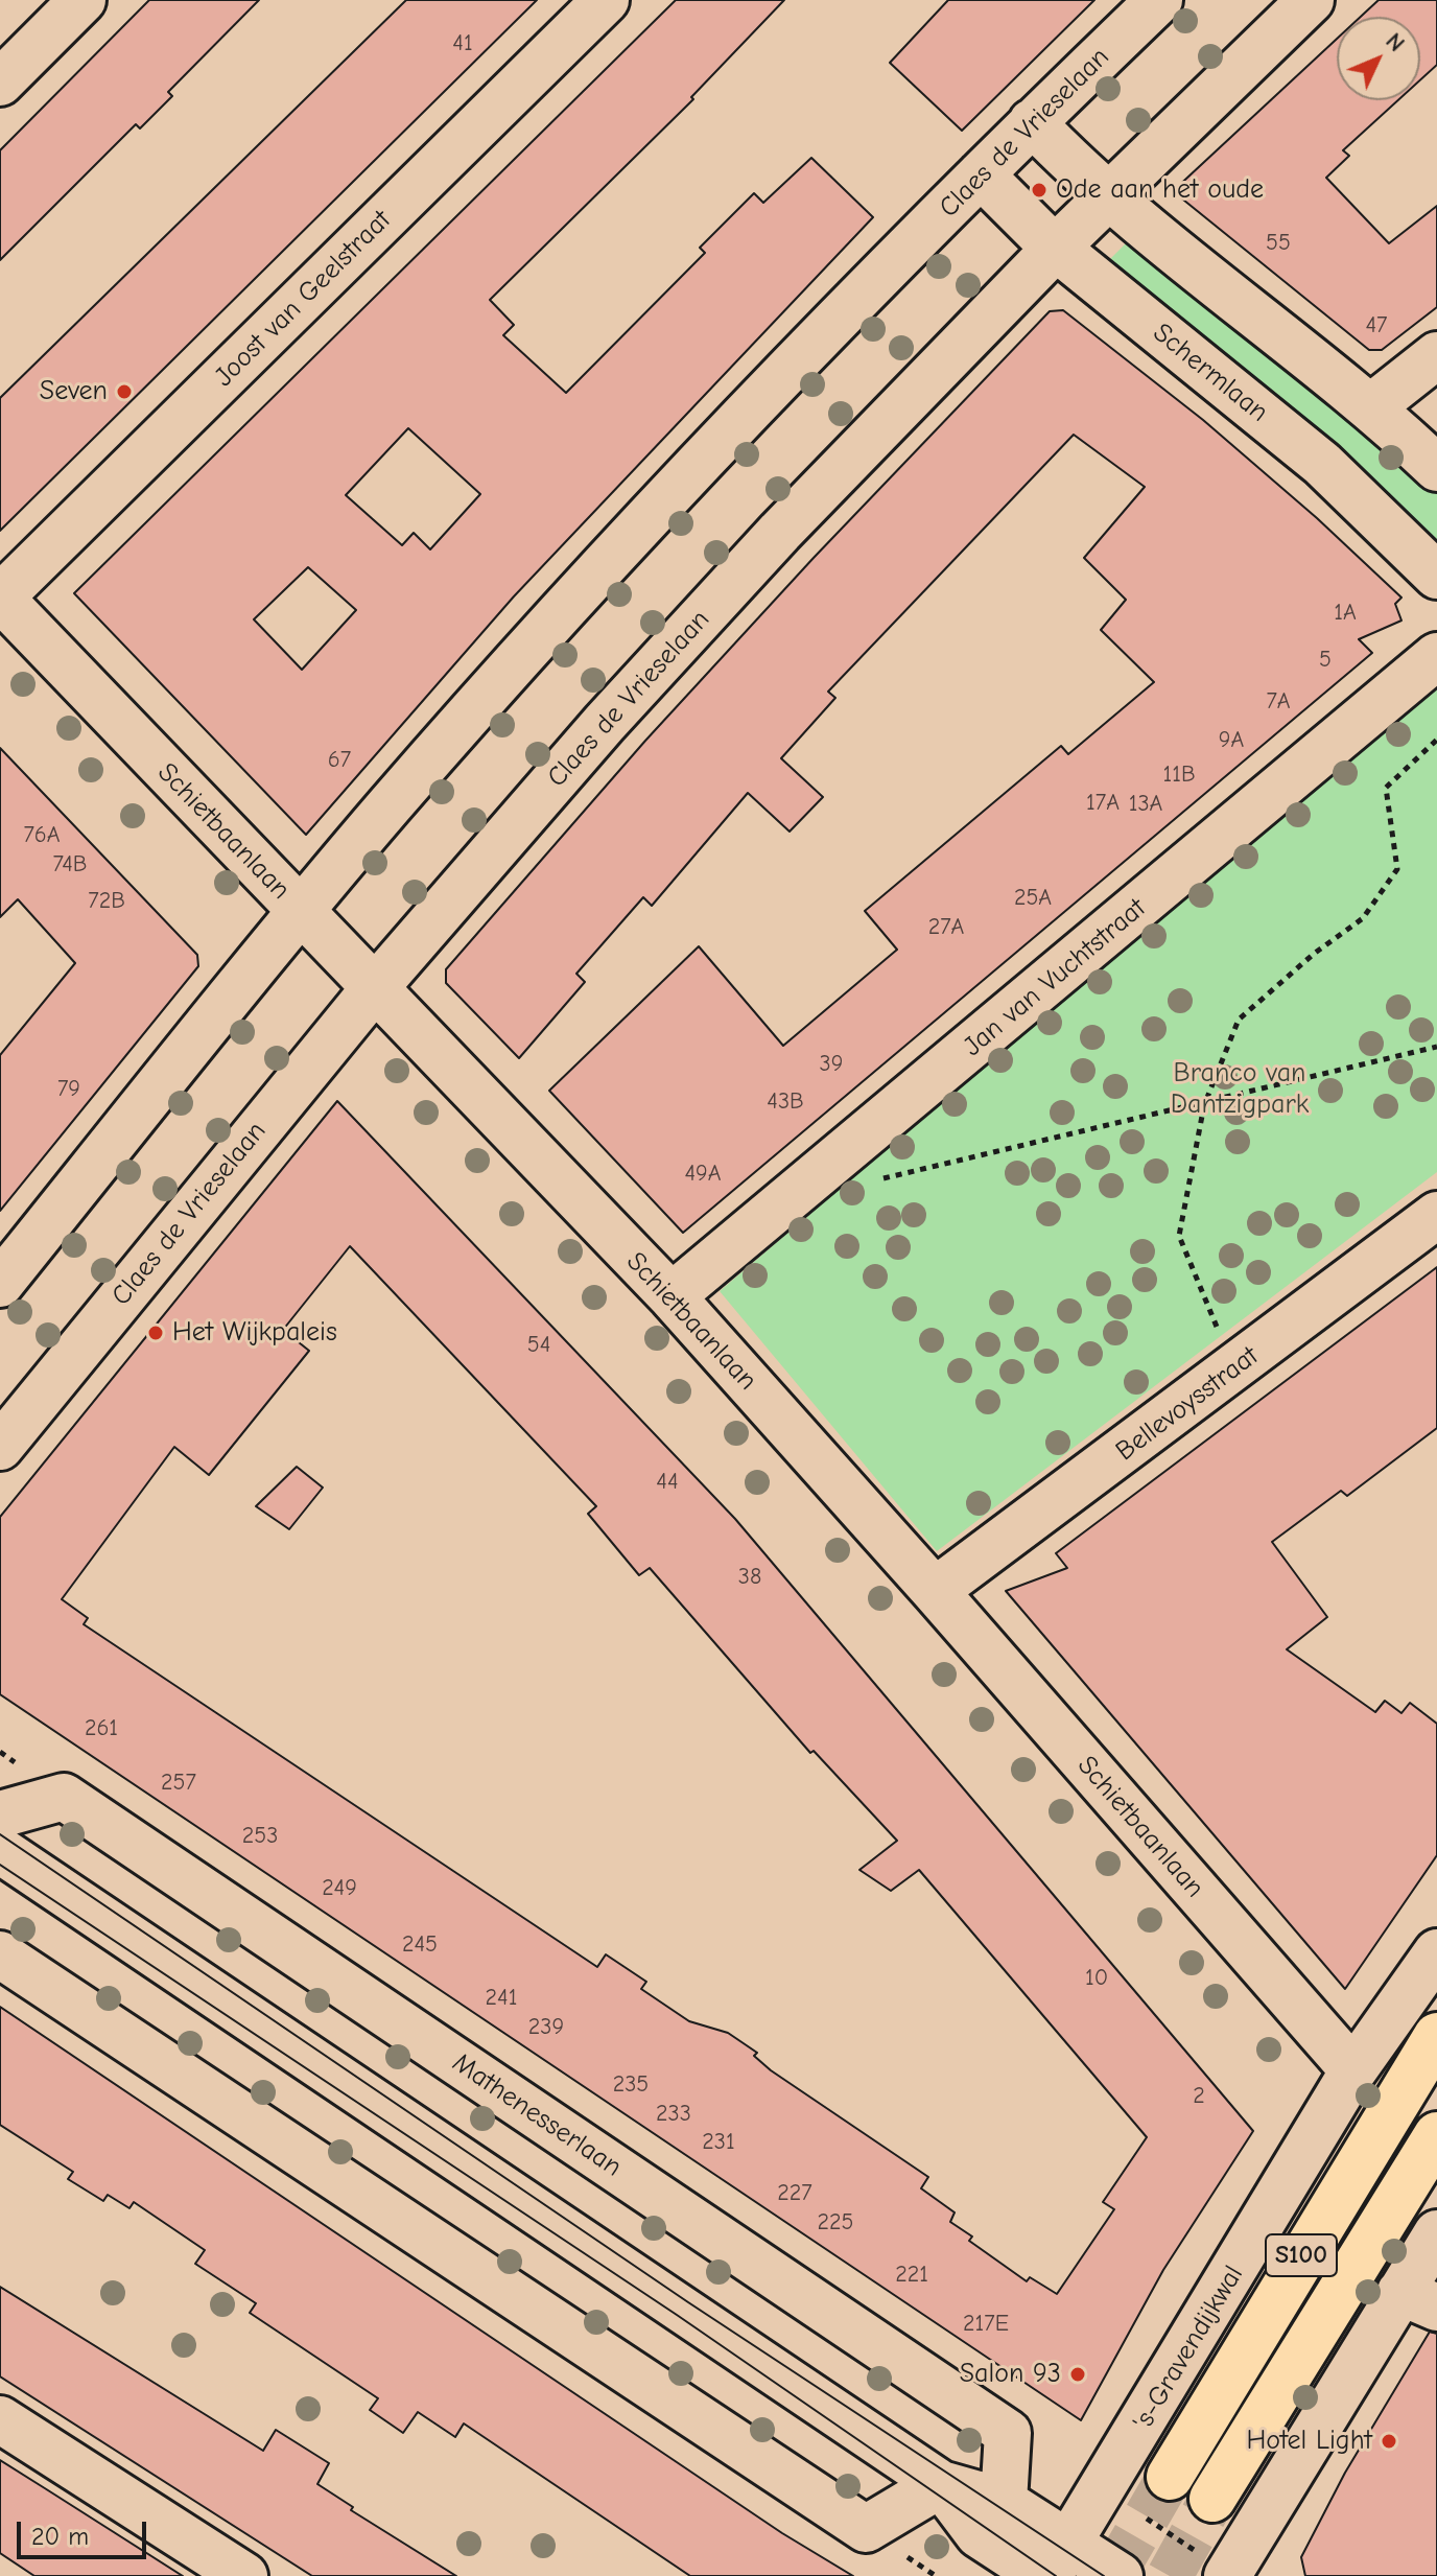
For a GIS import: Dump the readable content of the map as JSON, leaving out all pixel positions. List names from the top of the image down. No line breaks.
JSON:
{"streets":{"main road":["S100","'s-Gravendijkwal"],"street":["Claes de Vrieselaan","Joost van Geelstraat","Schermlaan","Schietbaanlaan","Jan van Vuchtstraat","Bellevoysstraat","Mathenesserlaan"]},"crossings":[["Claes de Vrieselaan","Schermlaan"],["Claes de Vrieselaan","Schietbaanlaan"],["Joost van Geelstraat","Schietbaanlaan"],["Schietbaanlaan","Jan van Vuchtstraat"],["Schietbaanlaan","Bellevoysstraat"],["Schietbaanlaan","'s-Gravendijkwal"]],"parks":["Branco van Dantzigpark"],"places":["Ode aan het oude","Seven","Het Wijkpaleis","Salon 93","Hotel Light"],"house_numbers":["41","55","47","1A","5","7A","9A","67","11B","17A","13A","76A","74B","25A","72B","27A","39","79","43B","49A","54","44","38","261","257","253","249","245","10","241","239","235","2","233","231","227","225","221","217E"],"scale_bar":"20 m","north":"top right"}
